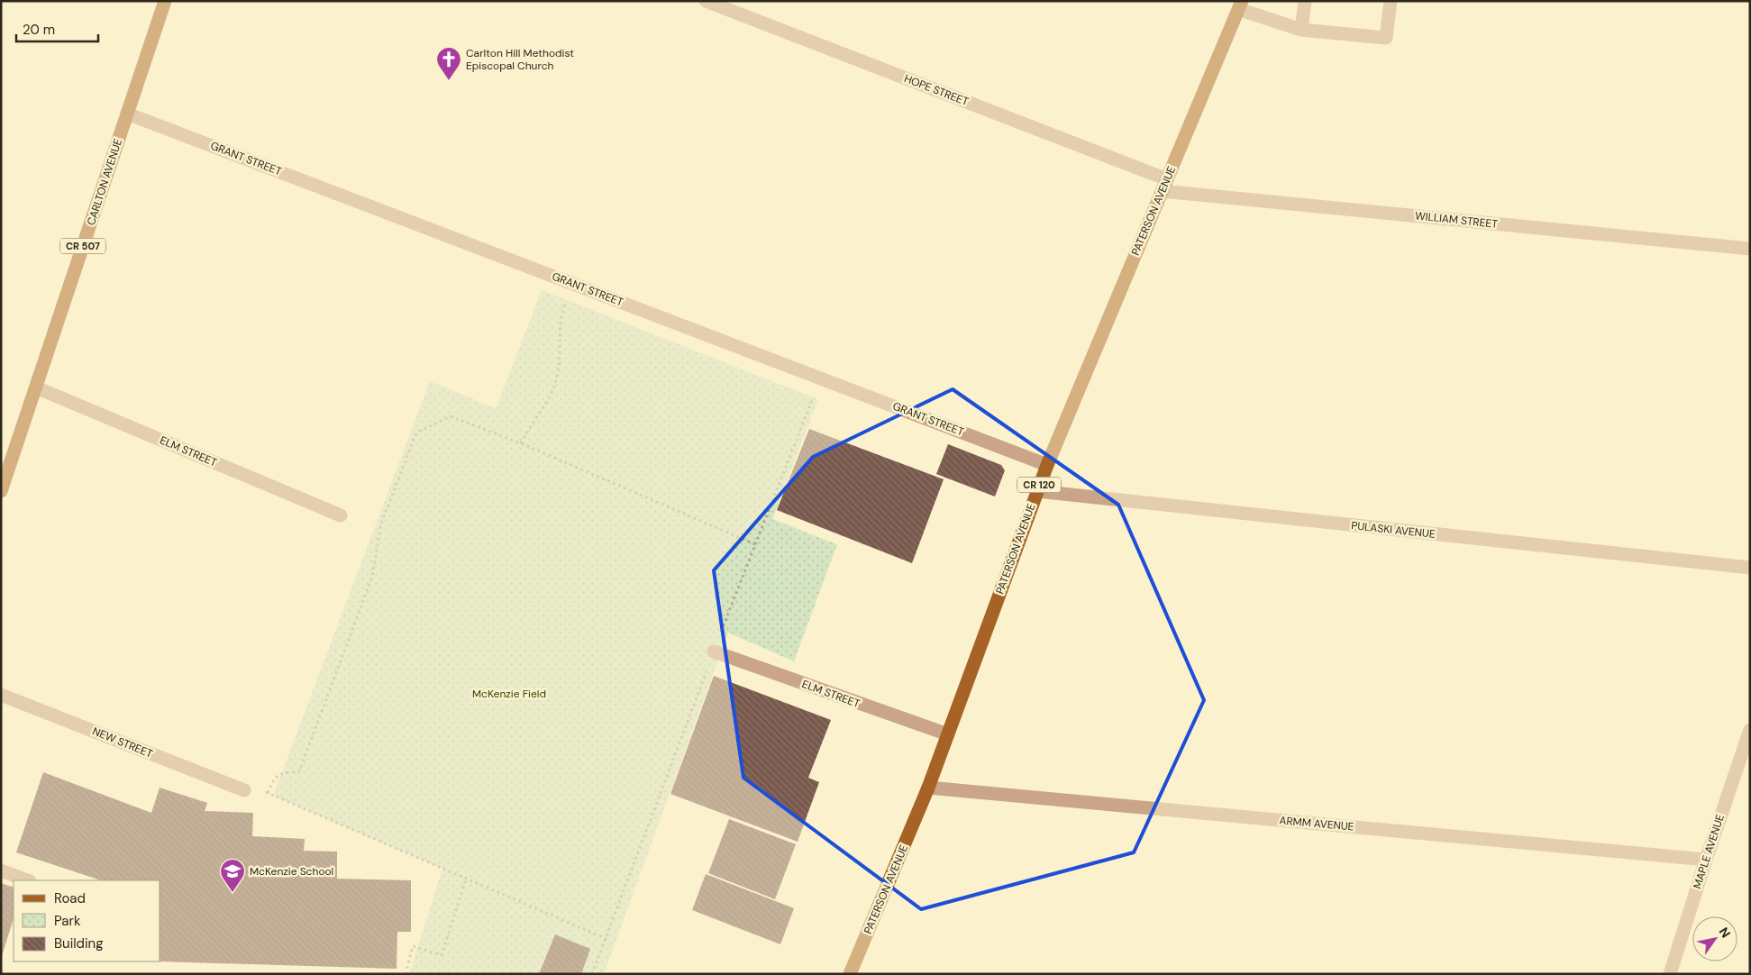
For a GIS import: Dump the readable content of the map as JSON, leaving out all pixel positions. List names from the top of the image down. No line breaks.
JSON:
{"streets":{"main road":["CARLTON AVENUE","PATERSON AVENUE","CR 507","CR 120"],"street":["HOPE STREET","GRANT STREET","WILLIAM STREET","ELM STREET","PULASKI AVENUE","NEW STREET","ARMM AVENUE","MAPLE AVENUE"]},"crossings":[["HOPE STREET","PATERSON AVENUE"],["HOPE STREET","WILLIAM STREET"],["GRANT STREET","CARLTON AVENUE"],["GRANT STREET","PATERSON AVENUE"],["CARLTON AVENUE","ELM STREET"],["PATERSON AVENUE","WILLIAM STREET"],["PATERSON AVENUE","ELM STREET"],["PATERSON AVENUE","PULASKI AVENUE"],["PATERSON AVENUE","ARMM AVENUE"],["ARMM AVENUE","MAPLE AVENUE"]],"parks":["McKenzie Field"],"places":{"church":["Carlton Hill Methodist Episcopal Church"],"school or university":["McKenzie School"]},"legend":["Road","Park","Building"],"scale_bar":"20 m","north":"top right"}
